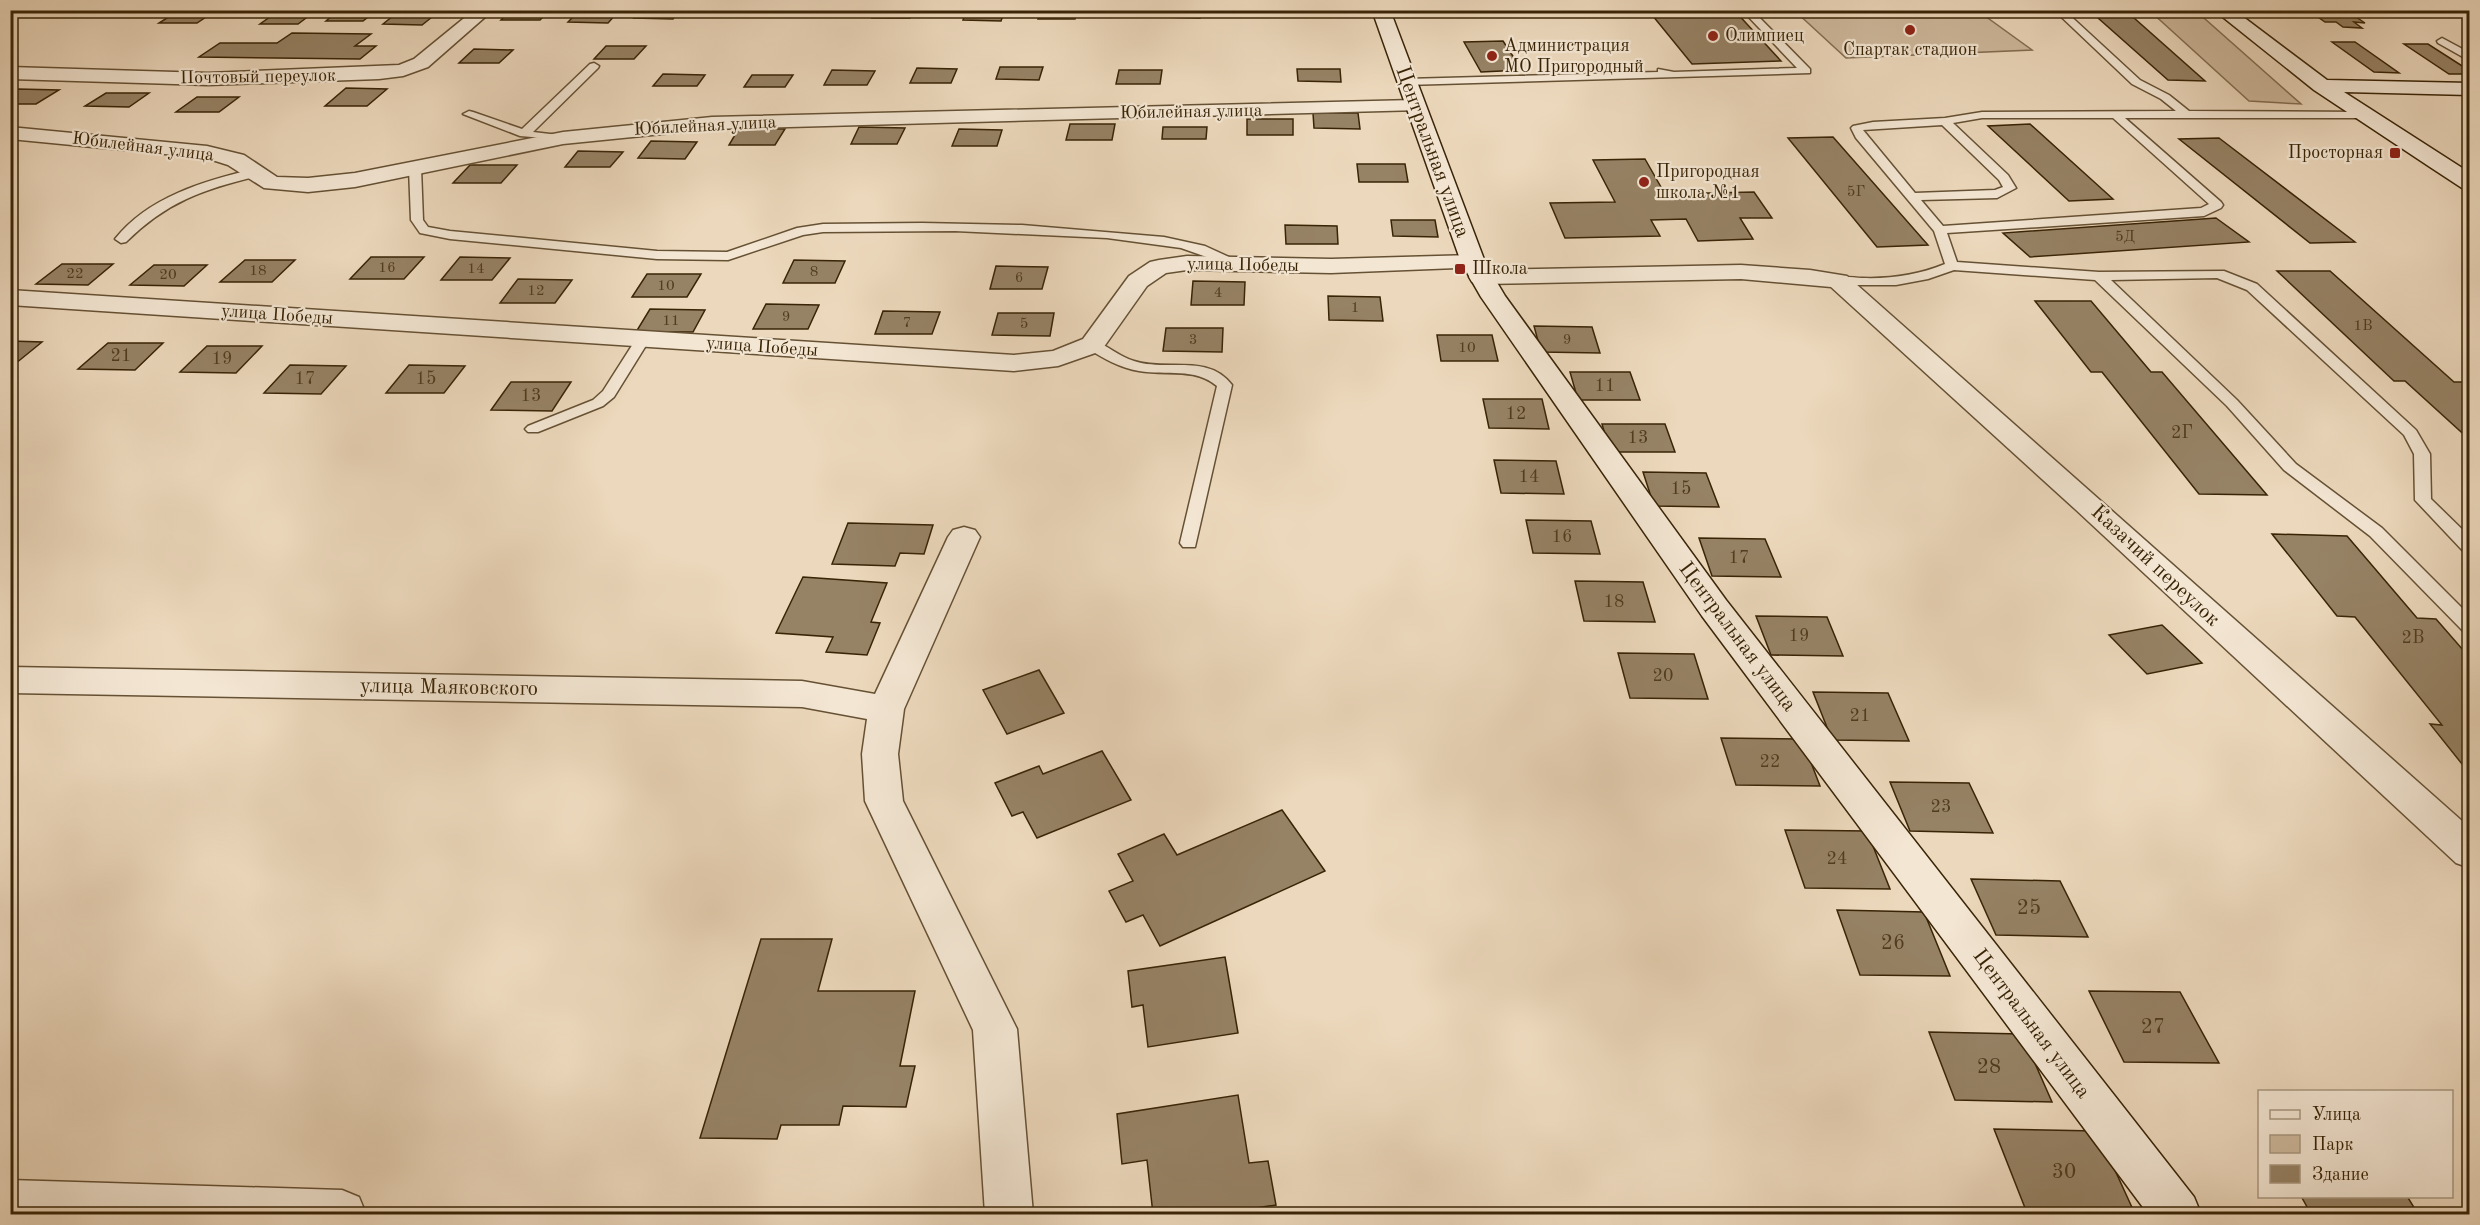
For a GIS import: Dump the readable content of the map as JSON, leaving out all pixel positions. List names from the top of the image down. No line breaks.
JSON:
{"streets":{"street":["Почтовый переулок","Юбилейная улица","Центральная улица","улица Победы","Казачий переулок","улица Маяковского"]},"crossings":[["Юбилейная улица","Центральная улица"],["Центральная улица","улица Победы"],["улица Победы","Казачий переулок"]],"places":{"other":["Спартак стадион","Олимпиец","Администрация МО Пригородный","Пригородная школа №1"],"transit":["Просторная","Школа"]},"house_numbers":["5Г","5Д","16","14","18","8","22","20","6","10","12","4","1","9","11","7","5","1В","3","9","10","21","19","17","15","11","13","12","2Г","13","14","15","16","17","18","19","2В","20","21","22","23","24","25","26","27","28","30"],"legend":["Улица","Парк","Здание"]}
